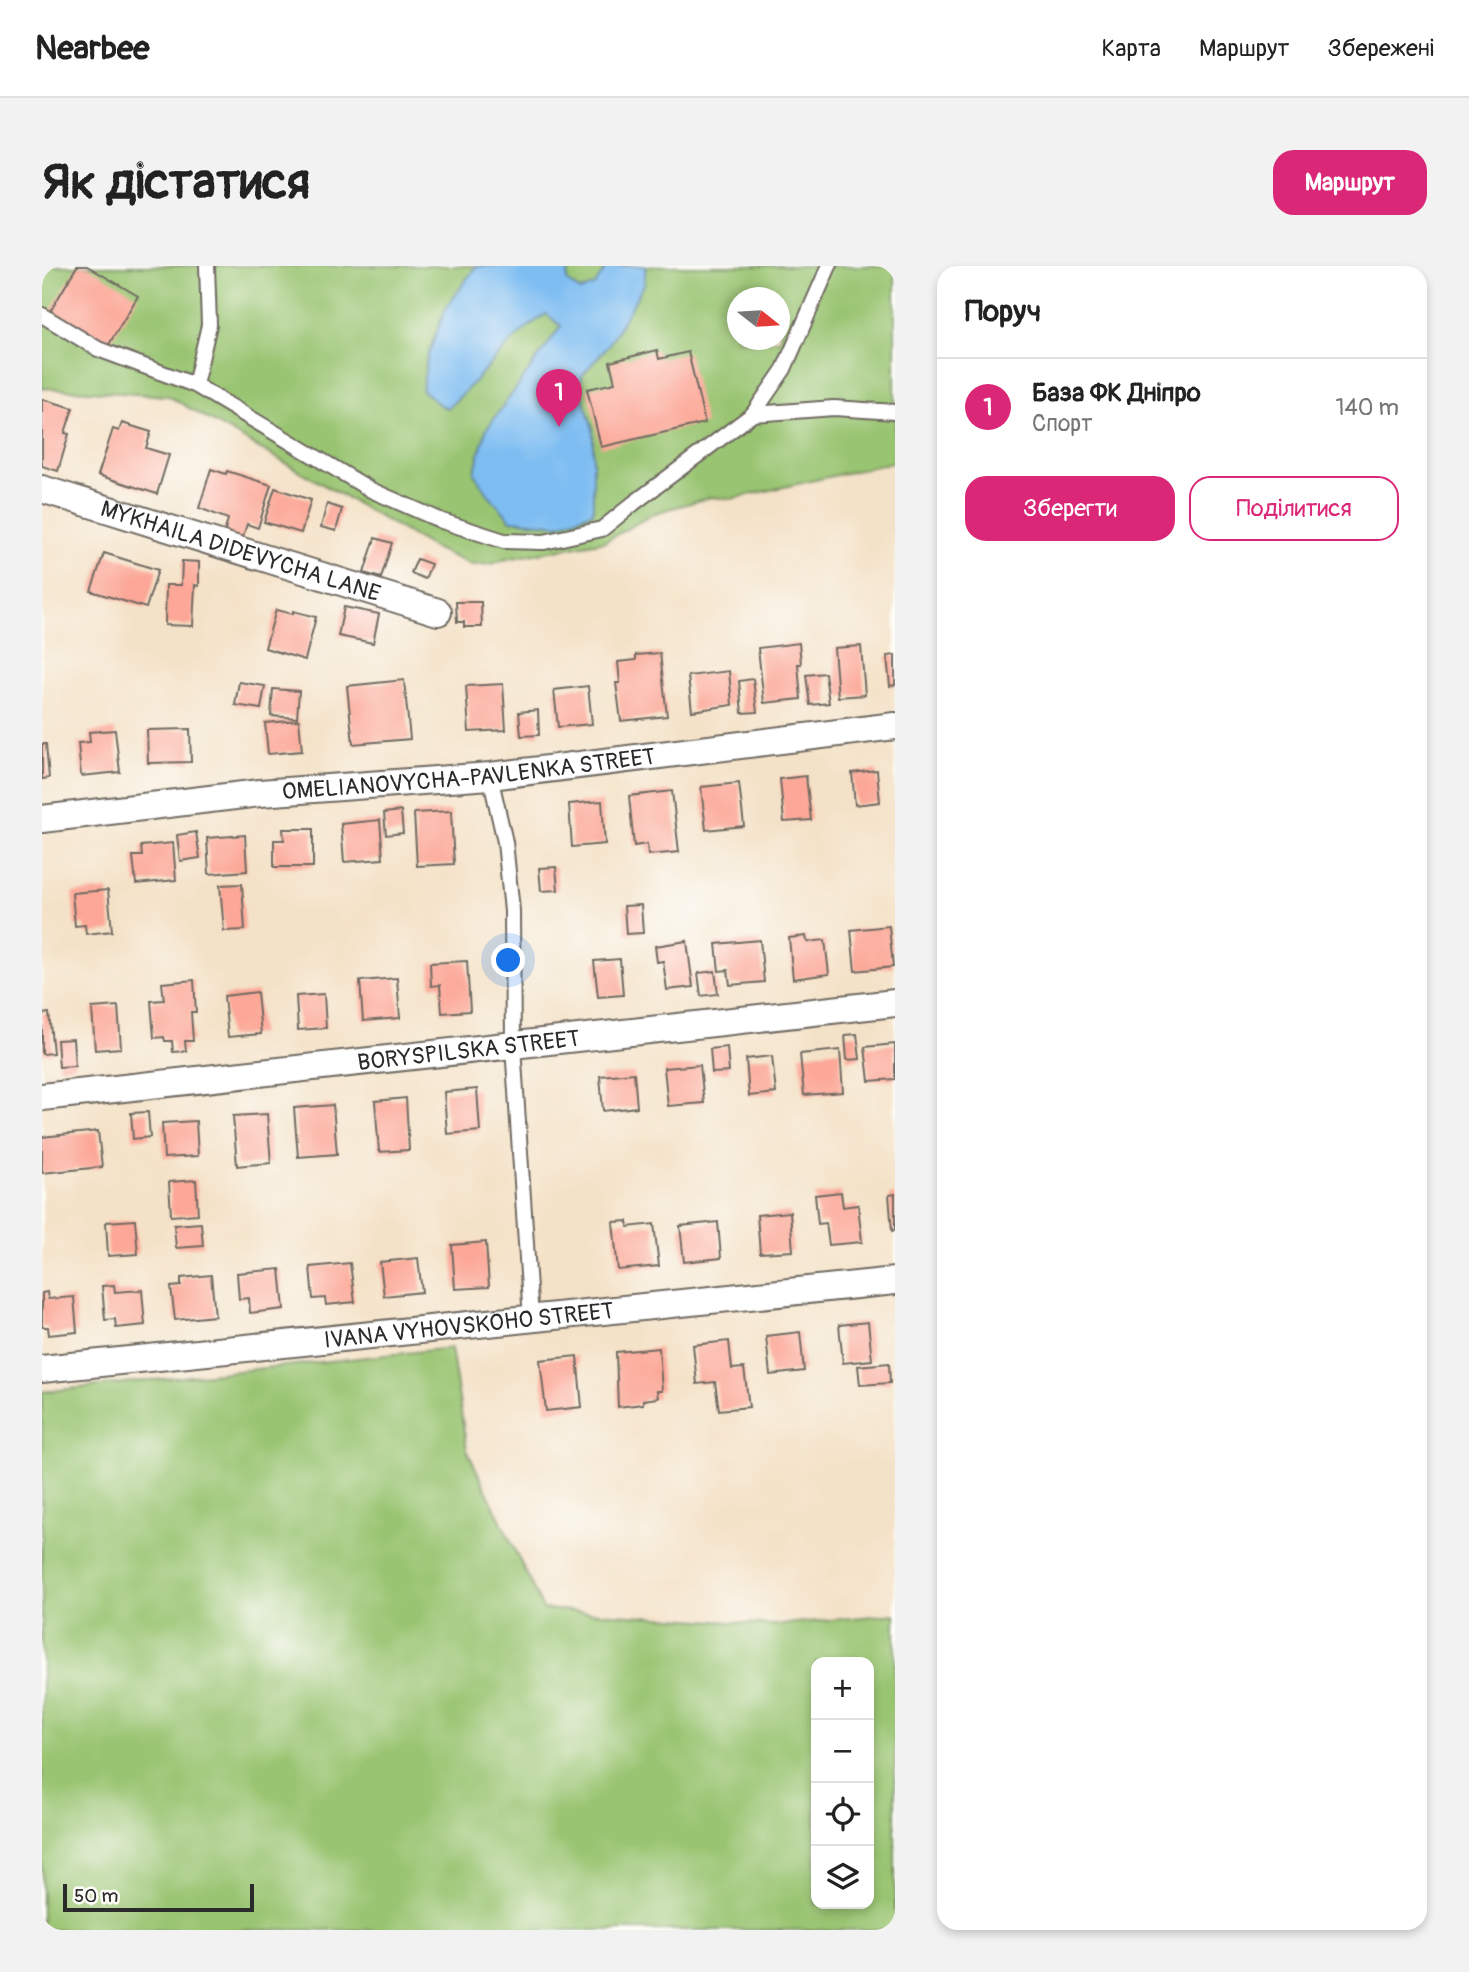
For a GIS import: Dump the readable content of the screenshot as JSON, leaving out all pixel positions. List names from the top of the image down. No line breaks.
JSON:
{"streets":{"street":["MYKHAILA DIDEVYCHA LANE","OMELIANOVYCHA-PAVLENKA STREET","BORYSPILSKA STREET","IVANA VYHOVSKOHO STREET"]},"scale_bar":"50 m","north":"right","page":{"header":"Nearbee","nav":["Карта","Маршрут","Збережені"],"buttons":["Маршрут",["Зберегти","Поділитися"]],"title":"Як дістатися","heading":"Поруч","list":[{"mark":"1","name":"База ФК Дніпро","note":"Спорт","value":"140 m"}],"pins":"1","map_buttons":["+","−"],"scale":"50 m"}}
